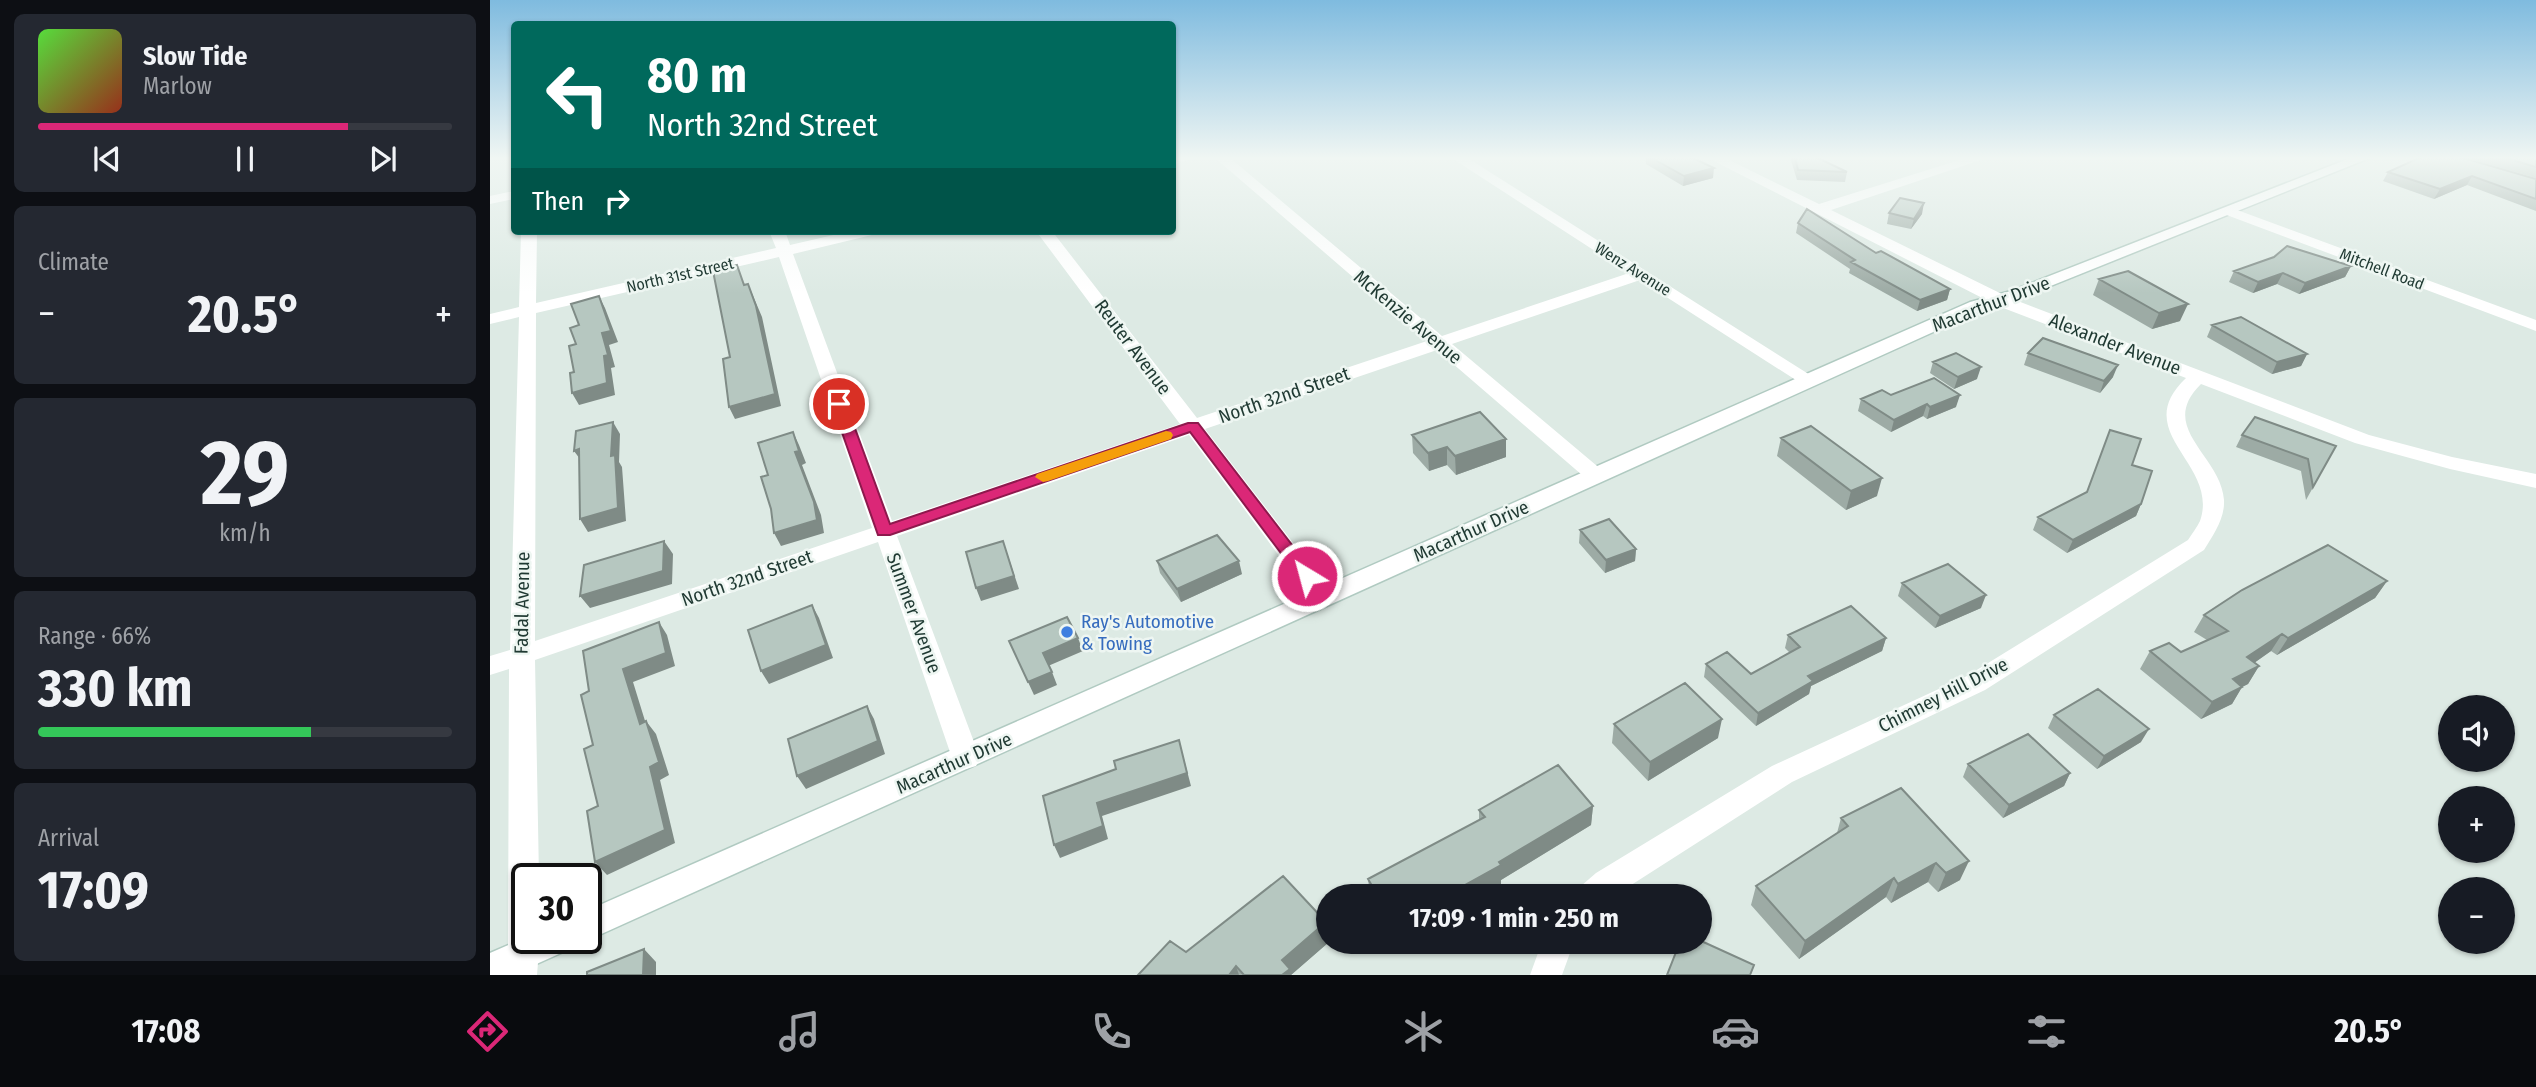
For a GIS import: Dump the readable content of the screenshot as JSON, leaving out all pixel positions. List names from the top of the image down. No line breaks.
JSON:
{"streets":{"street":["Wenz Avenue","Mitchell Road","North 31st Street","Macarthur Drive","McKenzie Avenue","Alexander Avenue","Reuter Avenue","North 32nd Street","Fadal Avenue","Summer Avenue","Chimney Hill Drive"]},"crossings":[["Wenz Avenue","Macarthur Drive"],["Wenz Avenue","North 32nd Street"],["Mitchell Road","Macarthur Drive"],["North 31st Street","Fadal Avenue"],["North 31st Street","Summer Avenue"],["Macarthur Drive","McKenzie Avenue"],["Macarthur Drive","Alexander Avenue"],["Macarthur Drive","Reuter Avenue"],["Macarthur Drive","Summer Avenue"],["McKenzie Avenue","North 32nd Street"],["Alexander Avenue","Chimney Hill Drive"],["Reuter Avenue","North 32nd Street"],["North 32nd Street","Fadal Avenue"],["North 32nd Street","Summer Avenue"]],"places":["Ray's Automotive & Towing"],"page":{"turn":["80 m","North 32nd Street"],"song":["Slow Tide","Marlow"],"then":"Then","tile":["Climate",["29","km/h"],["Range · 66%","330 km"],["Arrival","17:09"]],"heat":["−","20.5°","+"],"map_buttons":["+","−"],"limit":"30","trip":"17:09 · 1 min · 250 m","tabs":["17:08","20.5°"]}}
